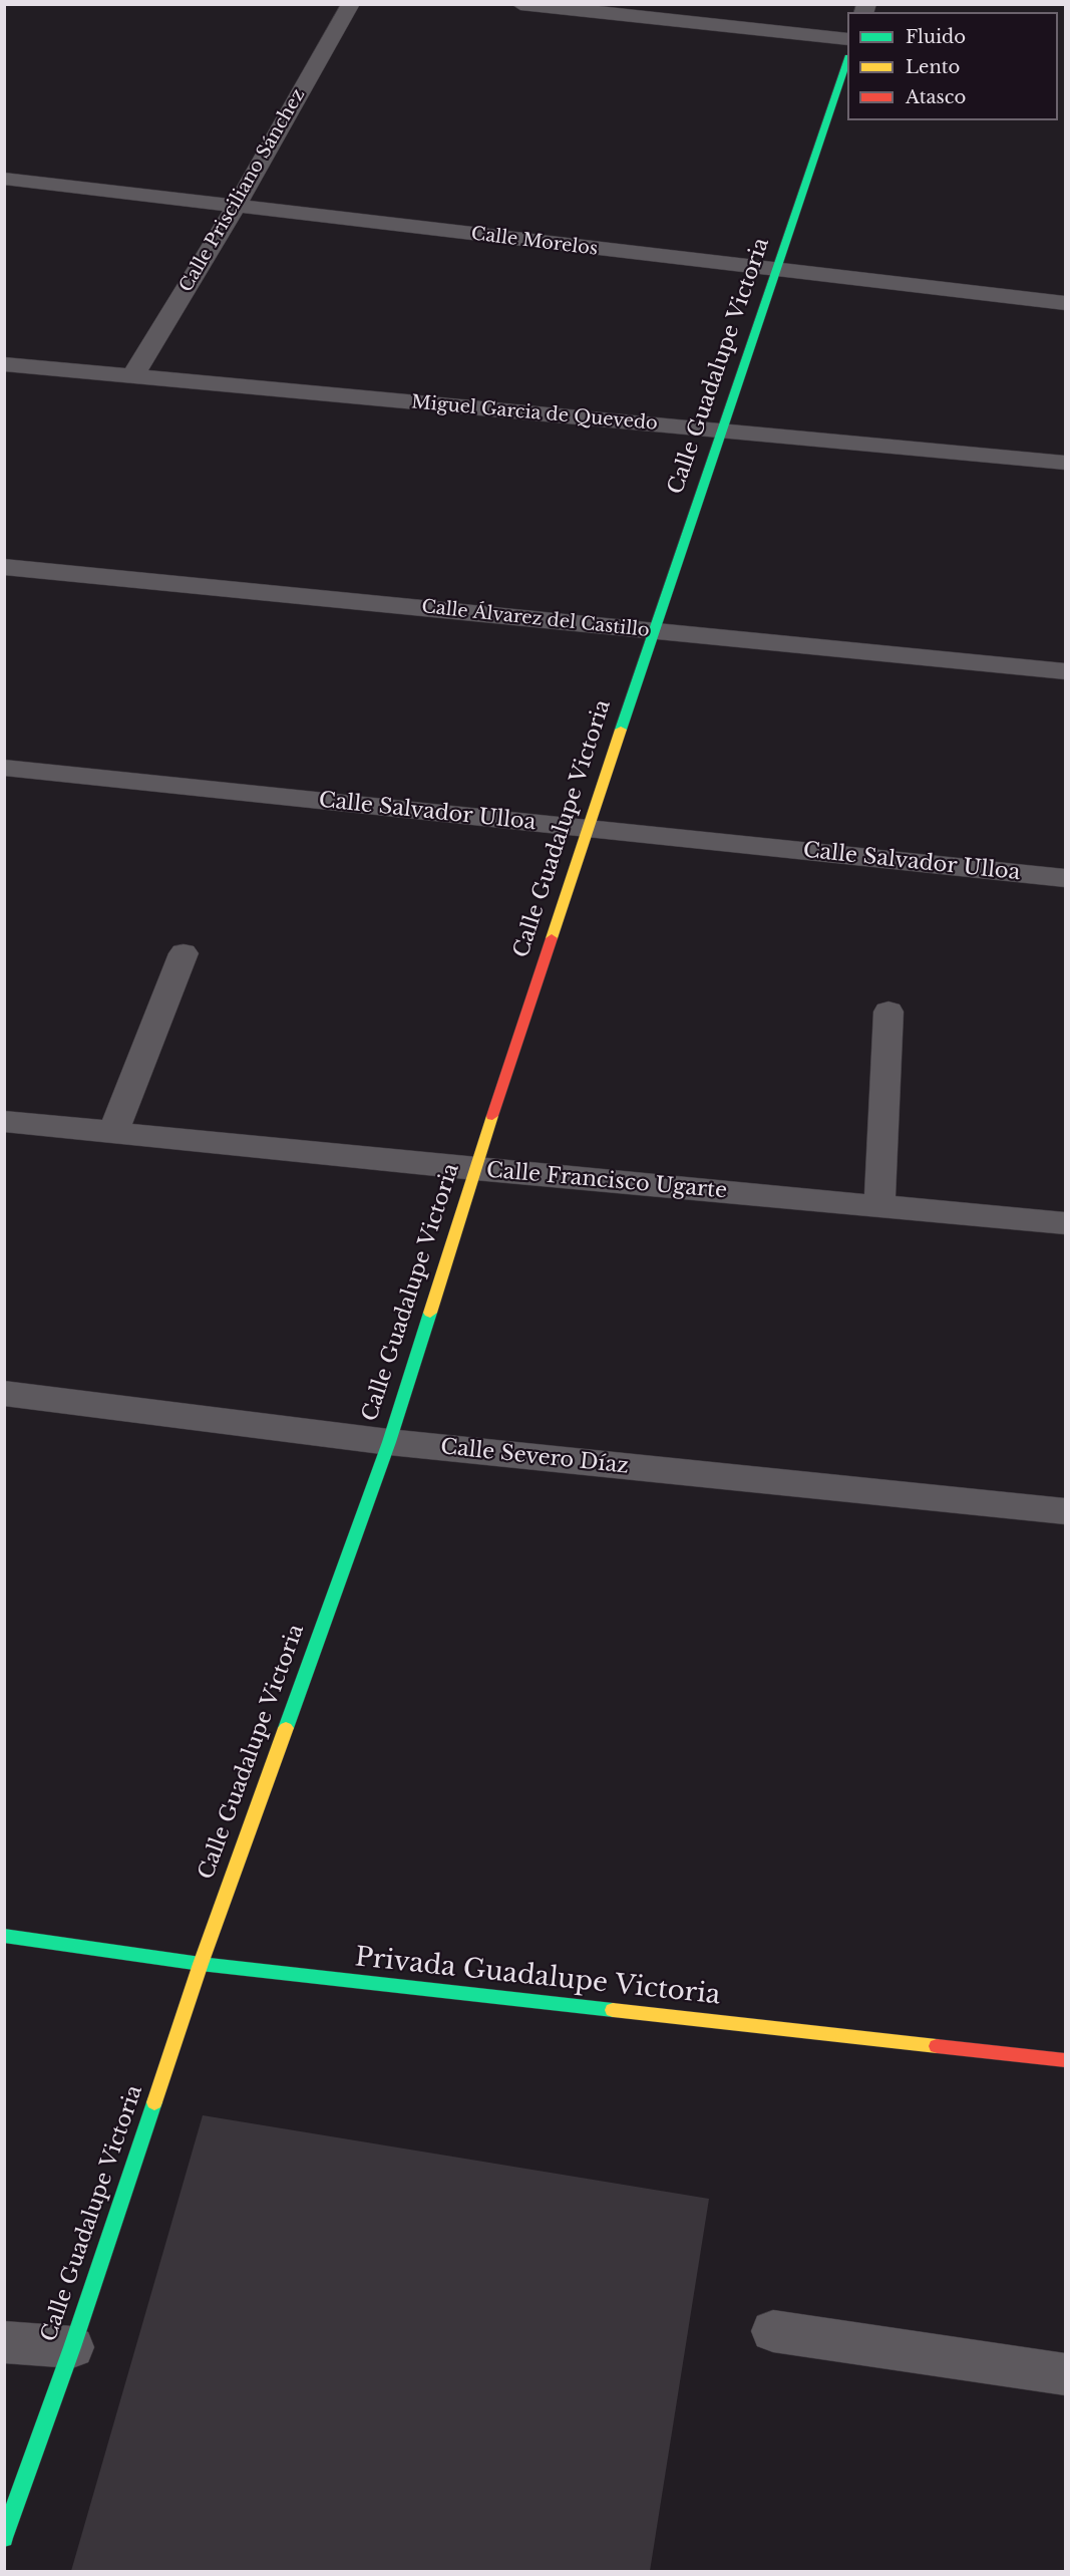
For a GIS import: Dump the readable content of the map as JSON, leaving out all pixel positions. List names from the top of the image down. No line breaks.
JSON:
{"streets":{"street":["Calle Prisciliano Sánchez","Calle Morelos","Calle Guadalupe Victoria","Miguel Garcia de Quevedo","Calle Álvarez del Castillo","Calle Salvador Ulloa","Calle Francisco Ugarte","Calle Severo Díaz","Privada Guadalupe Victoria"]},"crossings":[["Calle Prisciliano Sánchez","Calle Morelos"],["Calle Prisciliano Sánchez","Miguel Garcia de Quevedo"],["Calle Morelos","Calle Guadalupe Victoria"],["Calle Guadalupe Victoria","Miguel Garcia de Quevedo"],["Calle Guadalupe Victoria","Calle Álvarez del Castillo"],["Calle Guadalupe Victoria","Calle Salvador Ulloa"],["Calle Guadalupe Victoria","Calle Francisco Ugarte"],["Calle Guadalupe Victoria","Calle Severo Díaz"],["Calle Guadalupe Victoria","Privada Guadalupe Victoria"]],"legend":["Fluido","Lento","Atasco"]}
